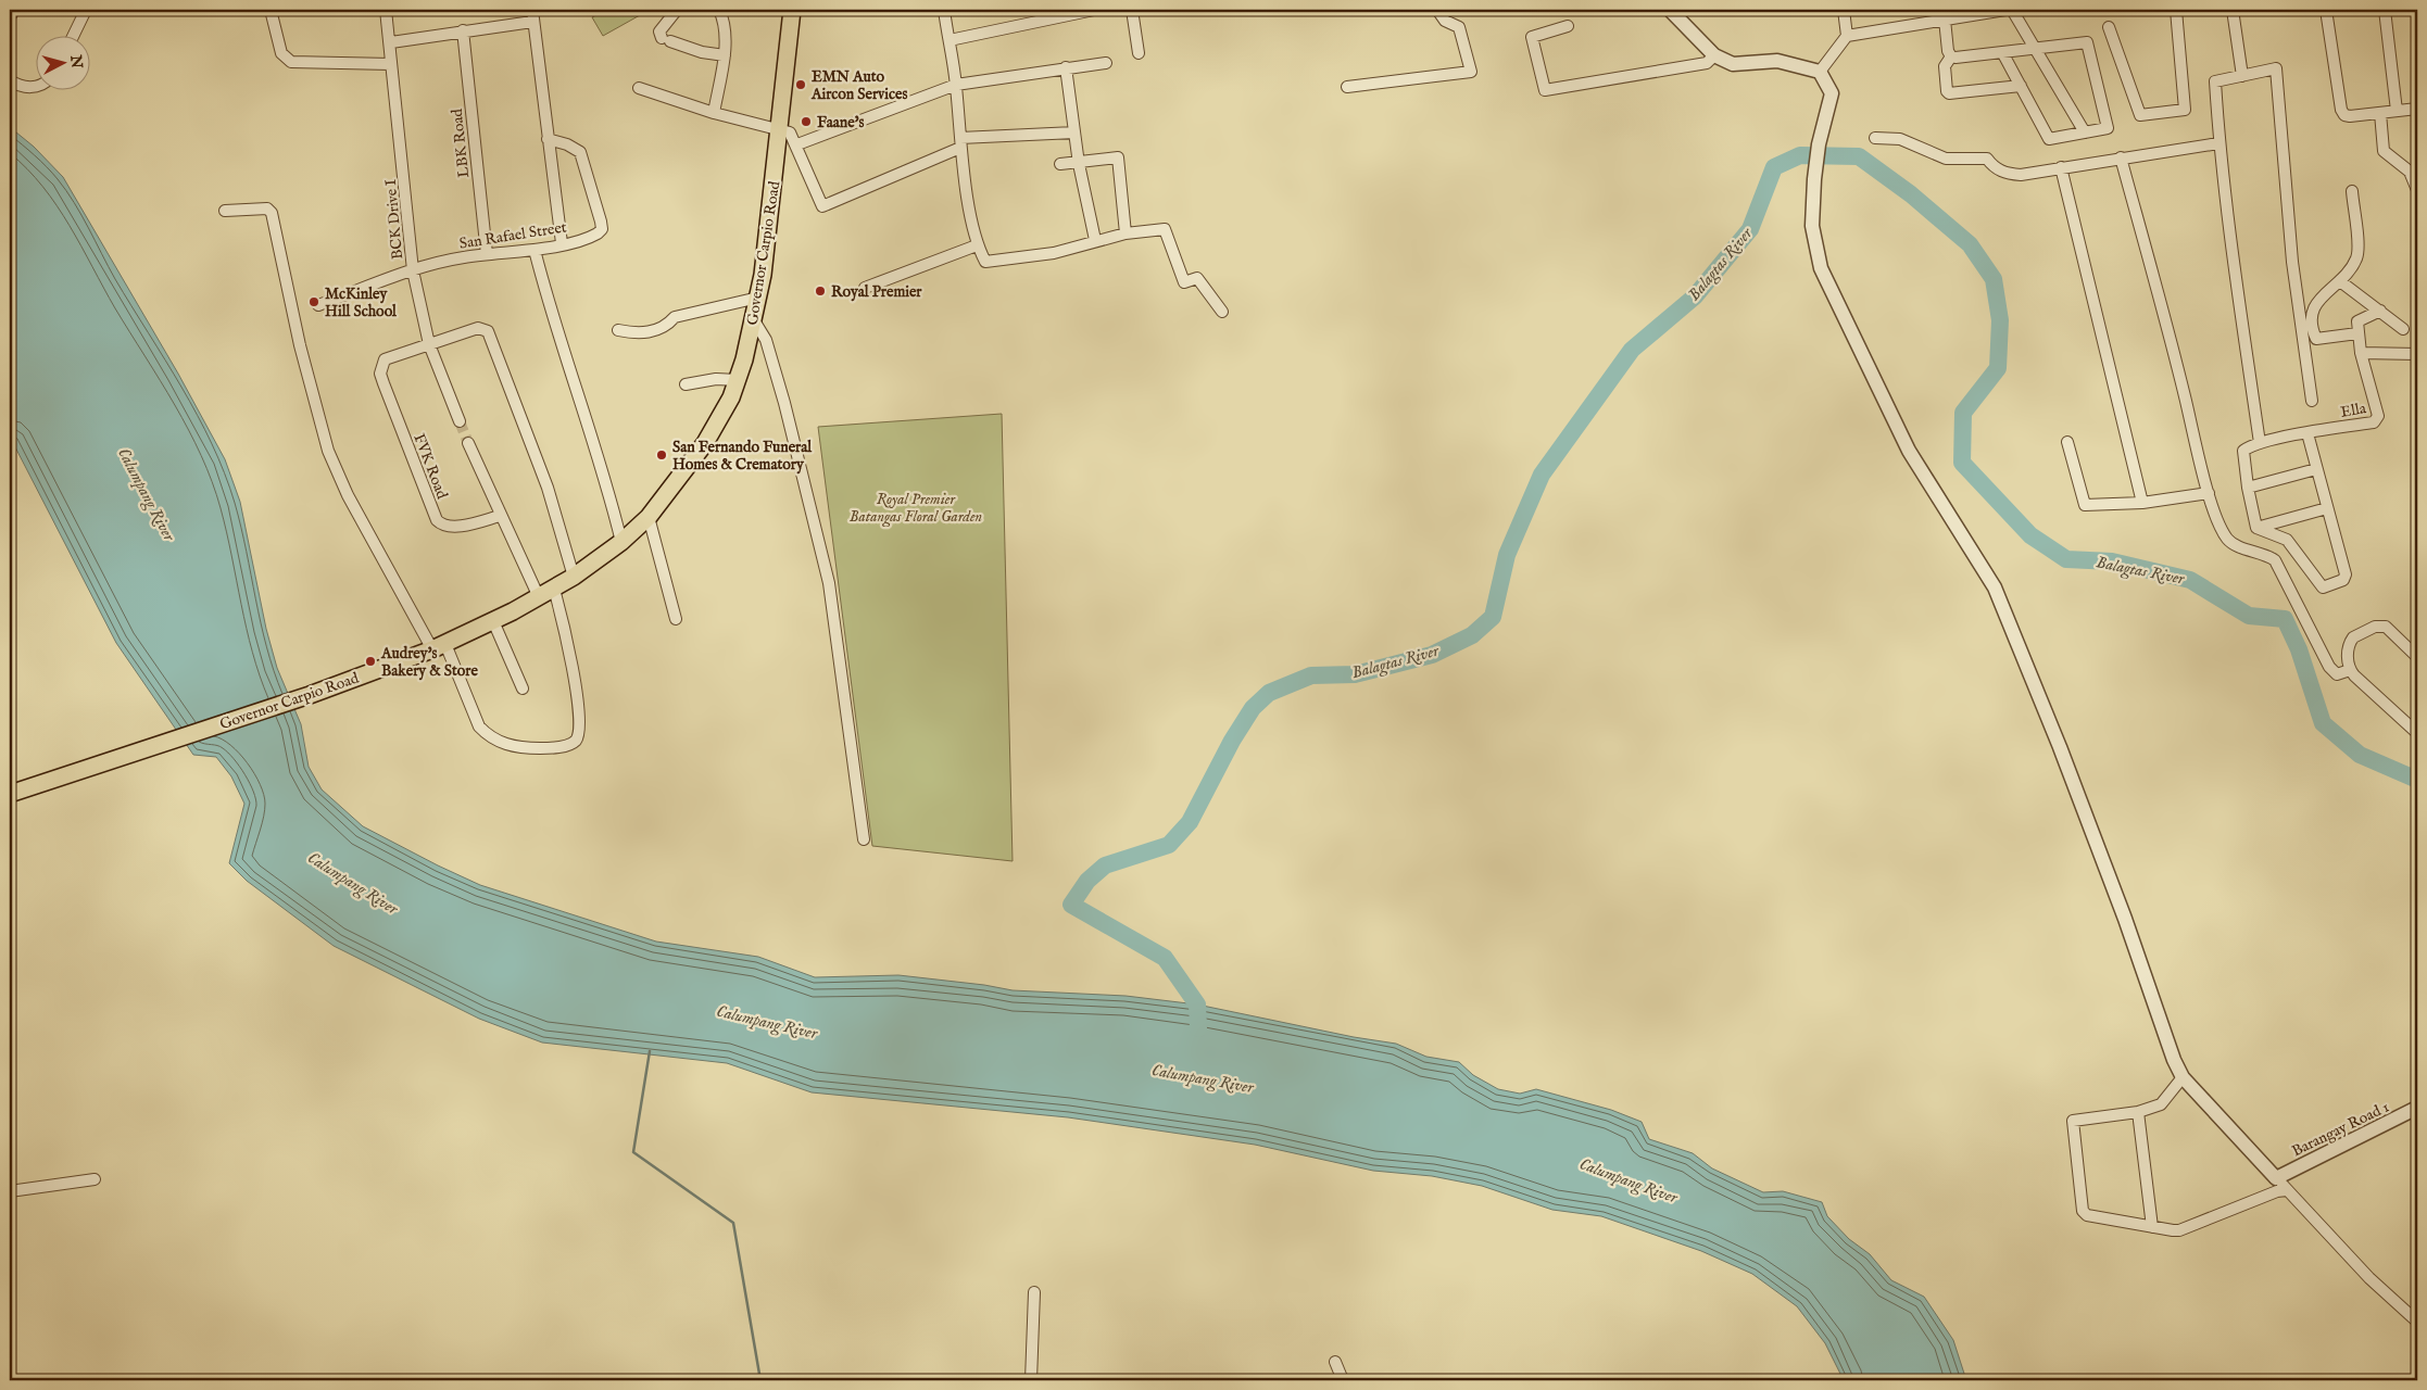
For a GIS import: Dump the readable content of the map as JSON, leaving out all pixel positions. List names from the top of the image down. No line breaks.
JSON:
{"streets":{"main road":["Governor Carpio Road"],"street":["LBK Road","BCK Drive I","San Rafael Street","Ella","FVK Road","Barangay Road 1"]},"crossings":[["LBK Road","San Rafael Street"],["BCK Drive I","San Rafael Street"],["BCK Drive I","FVK Road"]],"water":["Balagtas River","Calumpang River"],"parks":["Royal Premier Batangas Floral Garden"],"places":["EMN Auto Aircon Services","Faane's","Royal Premier","McKinley Hill School","San Fernando Funeral Homes & Crematory","Audrey's Bakery & Store"],"north":"right"}
